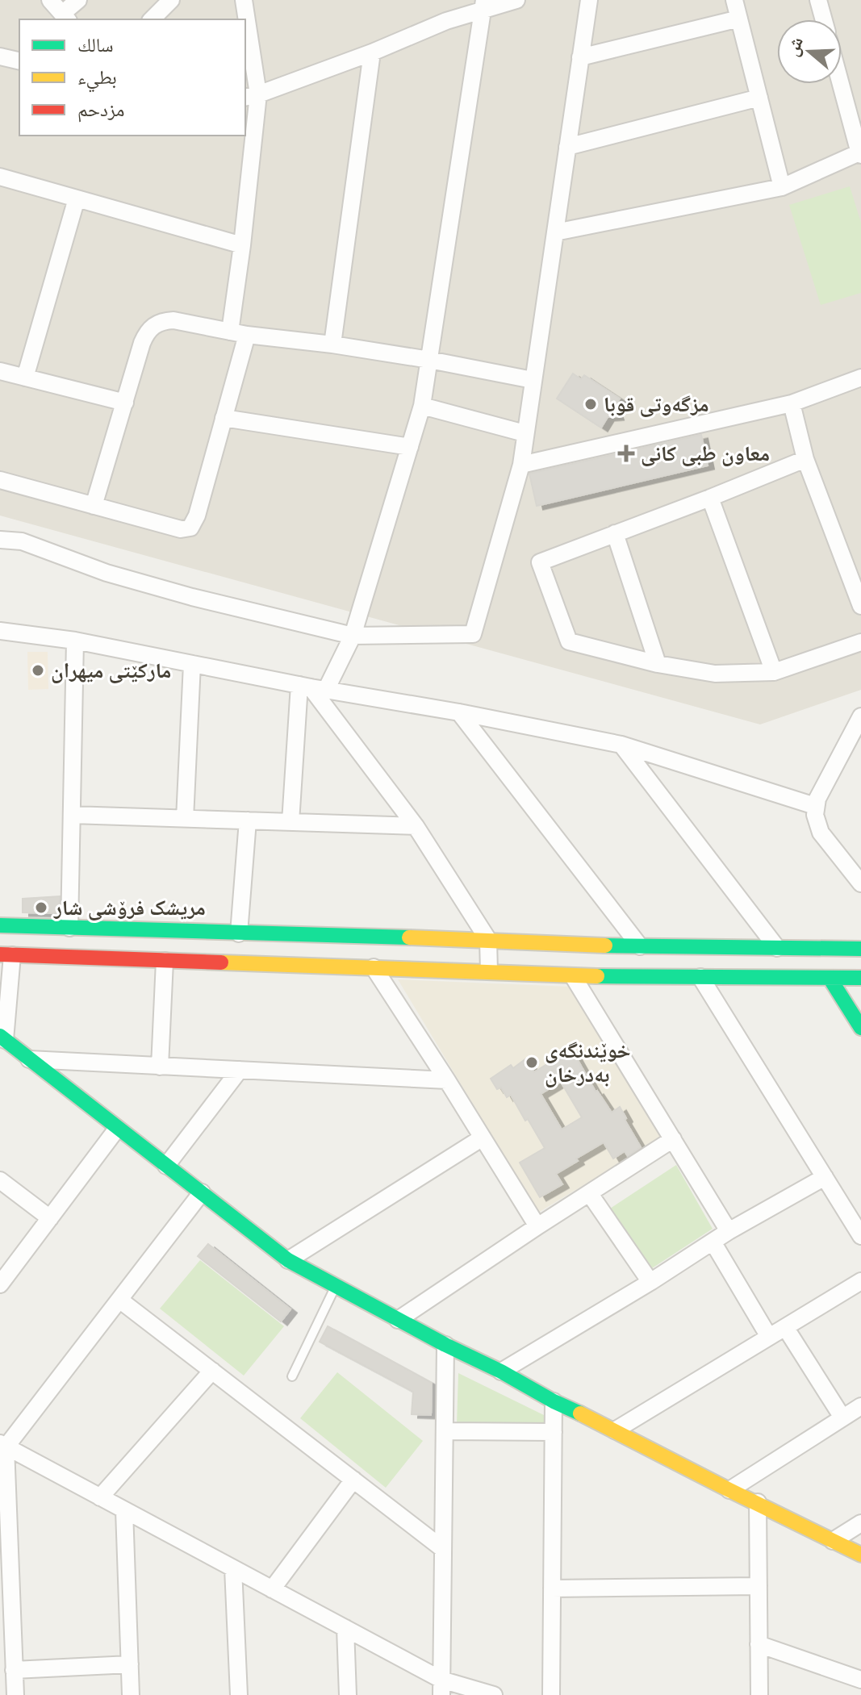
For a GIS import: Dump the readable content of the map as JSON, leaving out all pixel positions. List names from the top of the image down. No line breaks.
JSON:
{"places":{"other":["مزگەوتی قوبا","مارکێتی میهران","مریشک فرۆشی شار","خوێندنگەی بەدرخان"],"health":["معاون طبی کانی"]},"legend":["سالك","بطيء","مزدحم"],"north":"left"}
